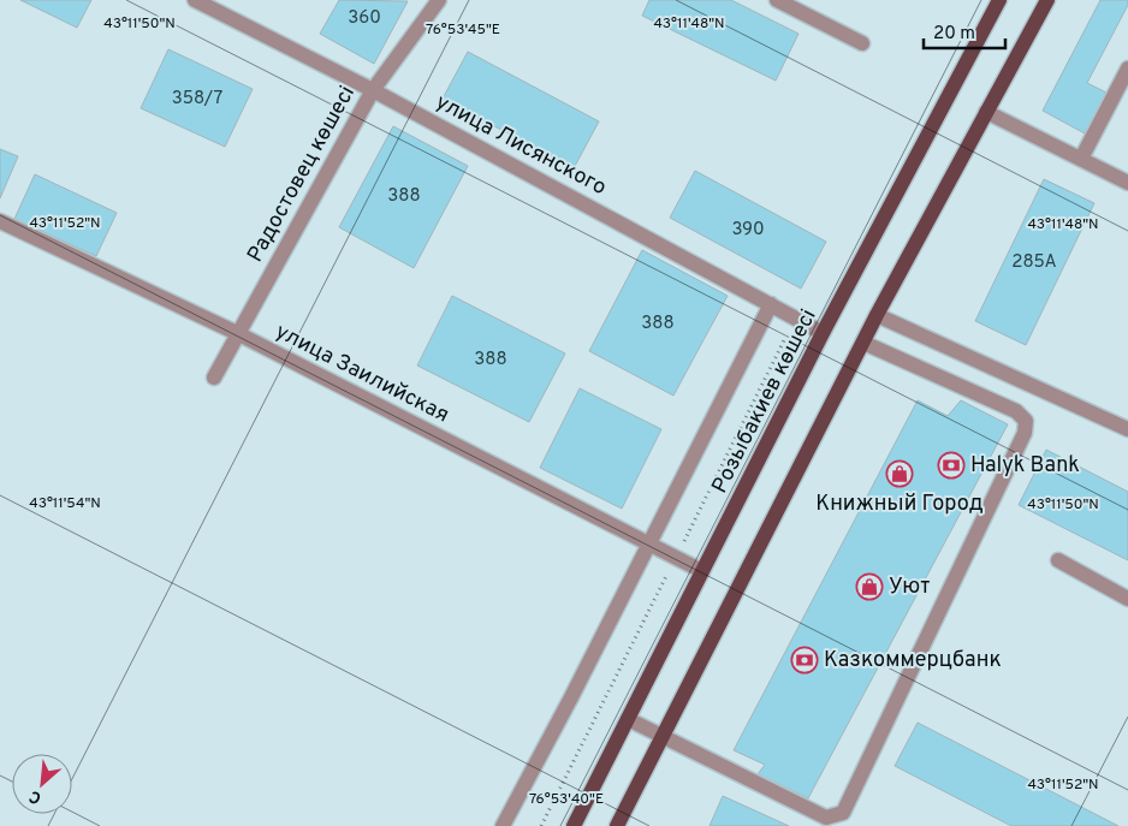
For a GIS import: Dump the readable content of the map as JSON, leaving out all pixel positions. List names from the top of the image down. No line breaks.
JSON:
{"streets":{"main road":["Розыбакиев көшесі"],"street":["улица Лисянского","Радостовец көшесі","улица Заилийская"]},"crossings":[["улица Лисянского","Радостовец көшесі"],["улица Лисянского","Розыбакиев көшесі"],["Радостовец көшесі","улица Заилийская"],["улица Заилийская","Розыбакиев көшесі"]],"places":{"bank":["Halyk Bank","Казкоммерцбанк"],"shop":["Книжный Город","Уют"]},"house_numbers":["360","358/7","388","390","285А","388","388"],"scale_bar":"20 m","north":"bottom left","coordinates":["43°11'50\"N","43°11'48\"N","76°53'45\"E","43°11'52\"N","43°11'54\"N","76°53'40\"E"]}
